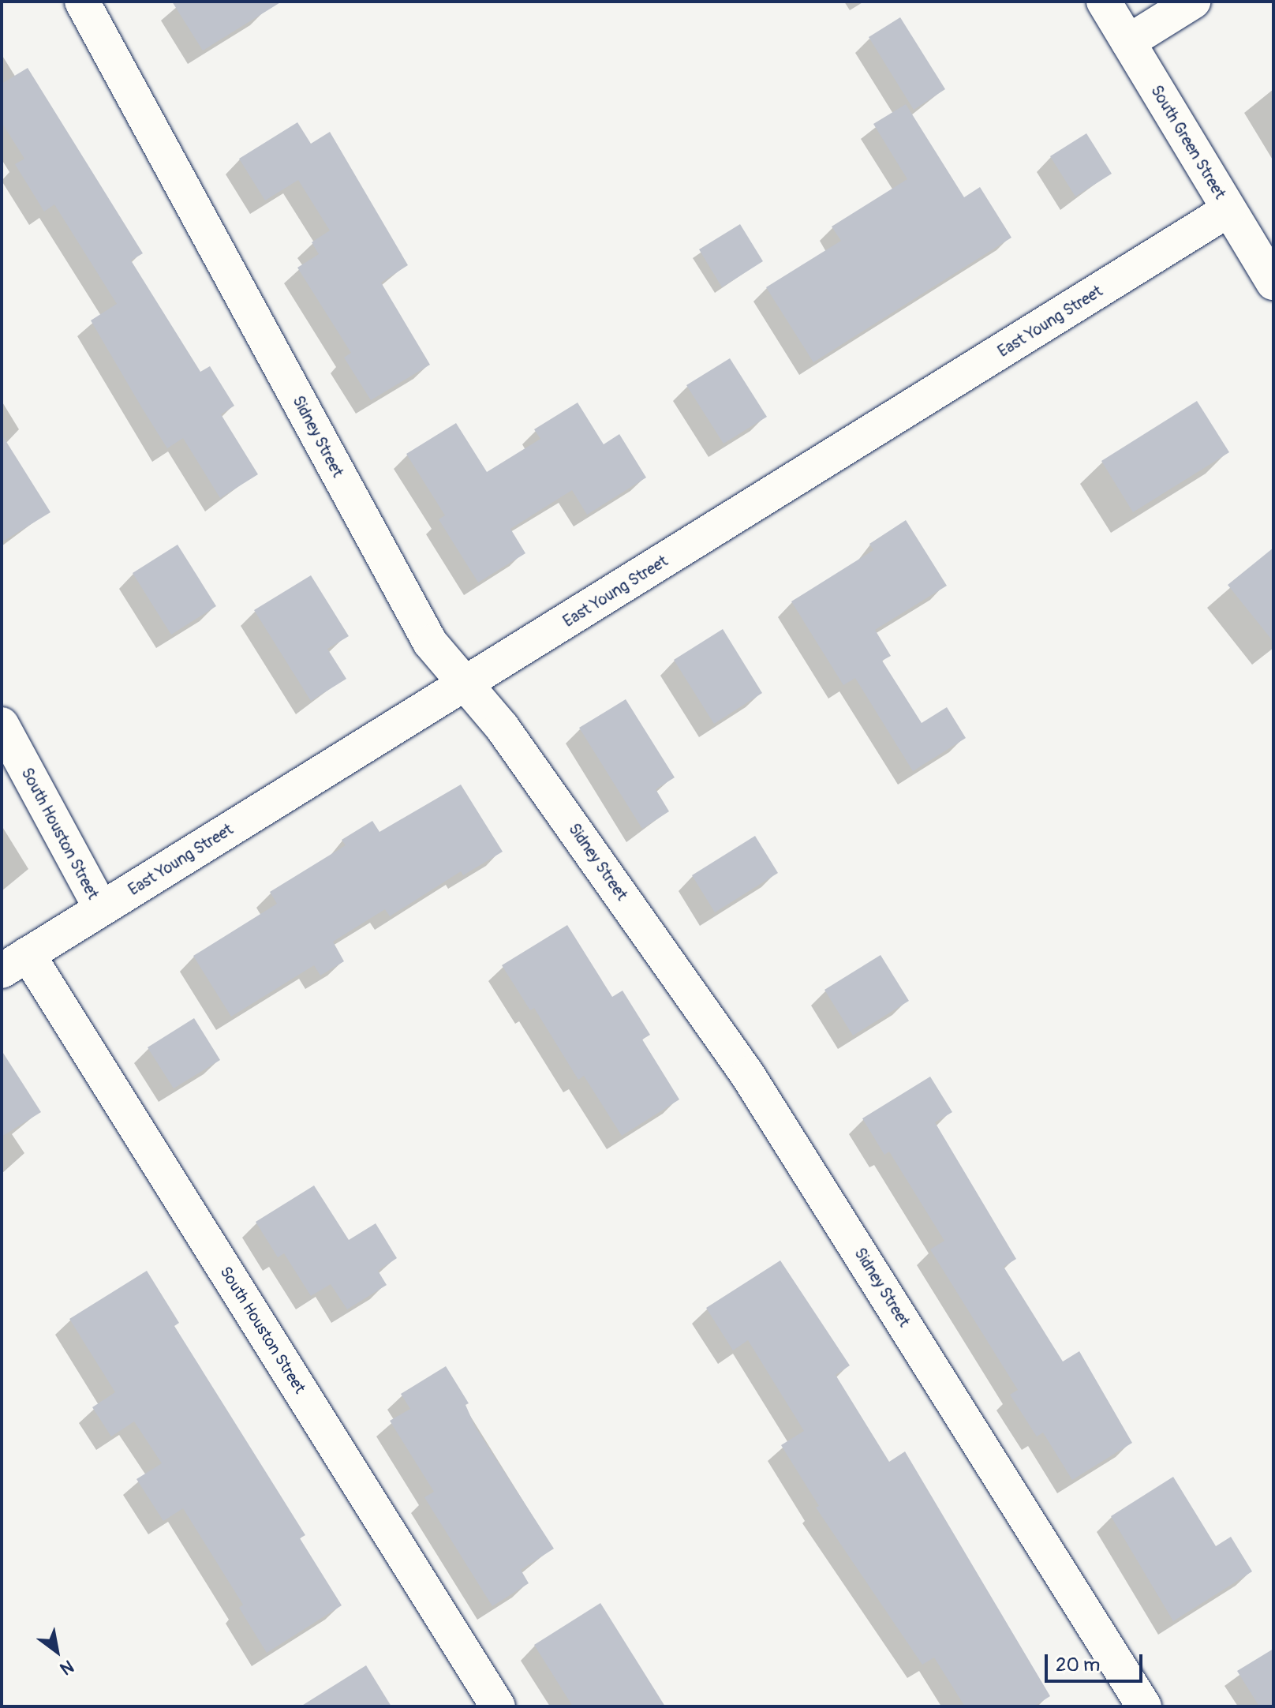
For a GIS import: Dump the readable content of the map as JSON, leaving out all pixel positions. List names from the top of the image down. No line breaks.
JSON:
{"streets":{"street":["South Green Street","East Young Street","Sidney Street","South Houston Street"]},"crossings":[["South Green Street","East Young Street"],["East Young Street","Sidney Street"],["East Young Street","South Houston Street"]],"scale_bar":"20 m","north":"bottom right"}
